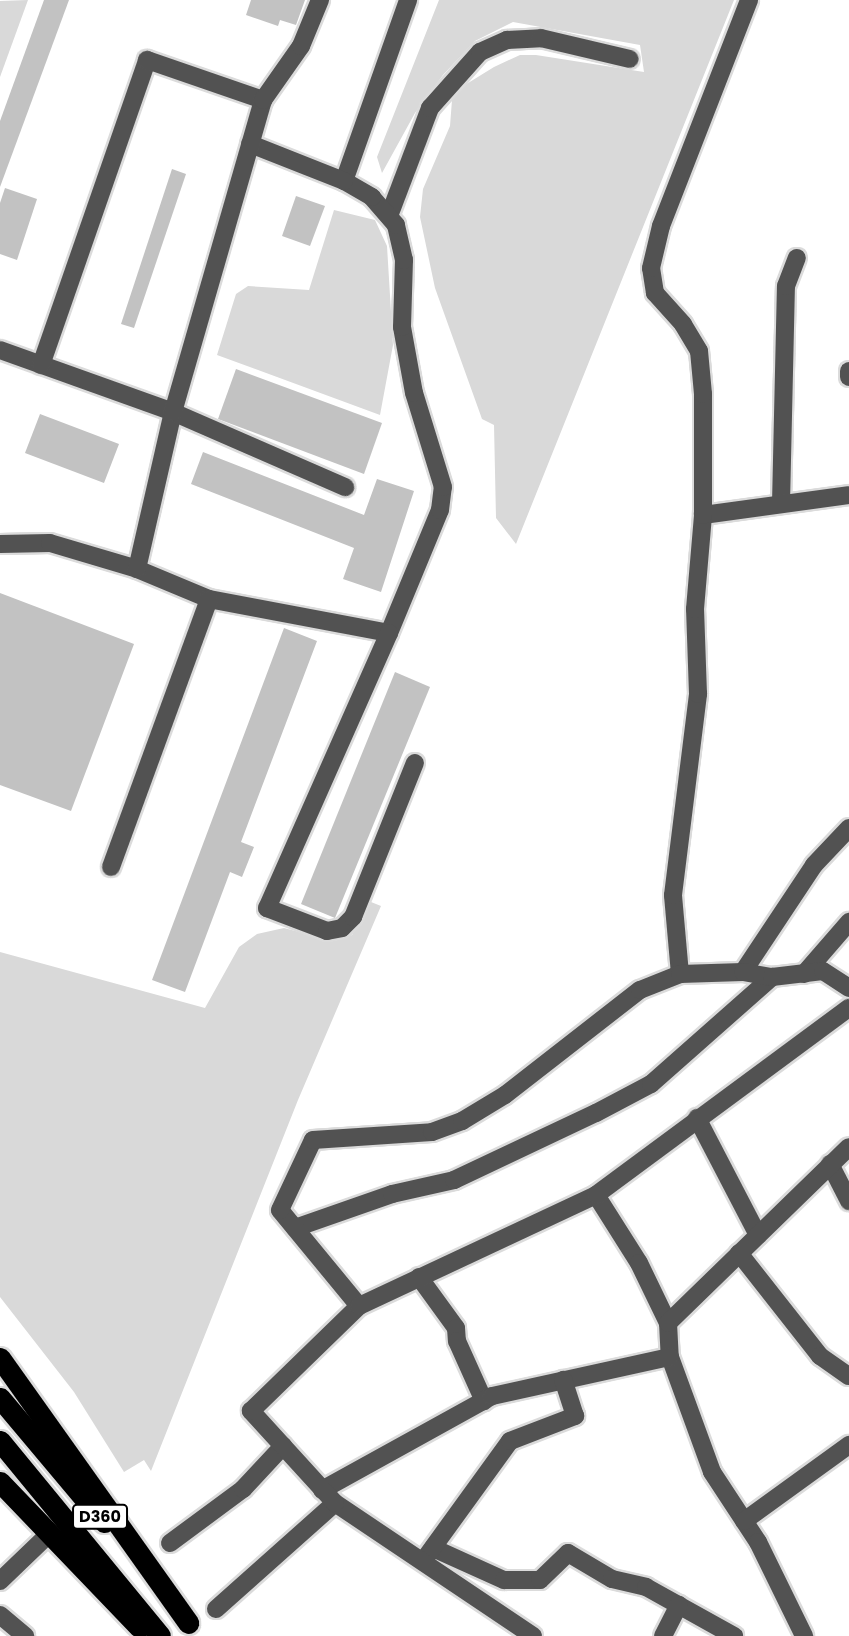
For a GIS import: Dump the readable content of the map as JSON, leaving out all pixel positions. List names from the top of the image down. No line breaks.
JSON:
{"streets":{"highway":["D360"]}}
